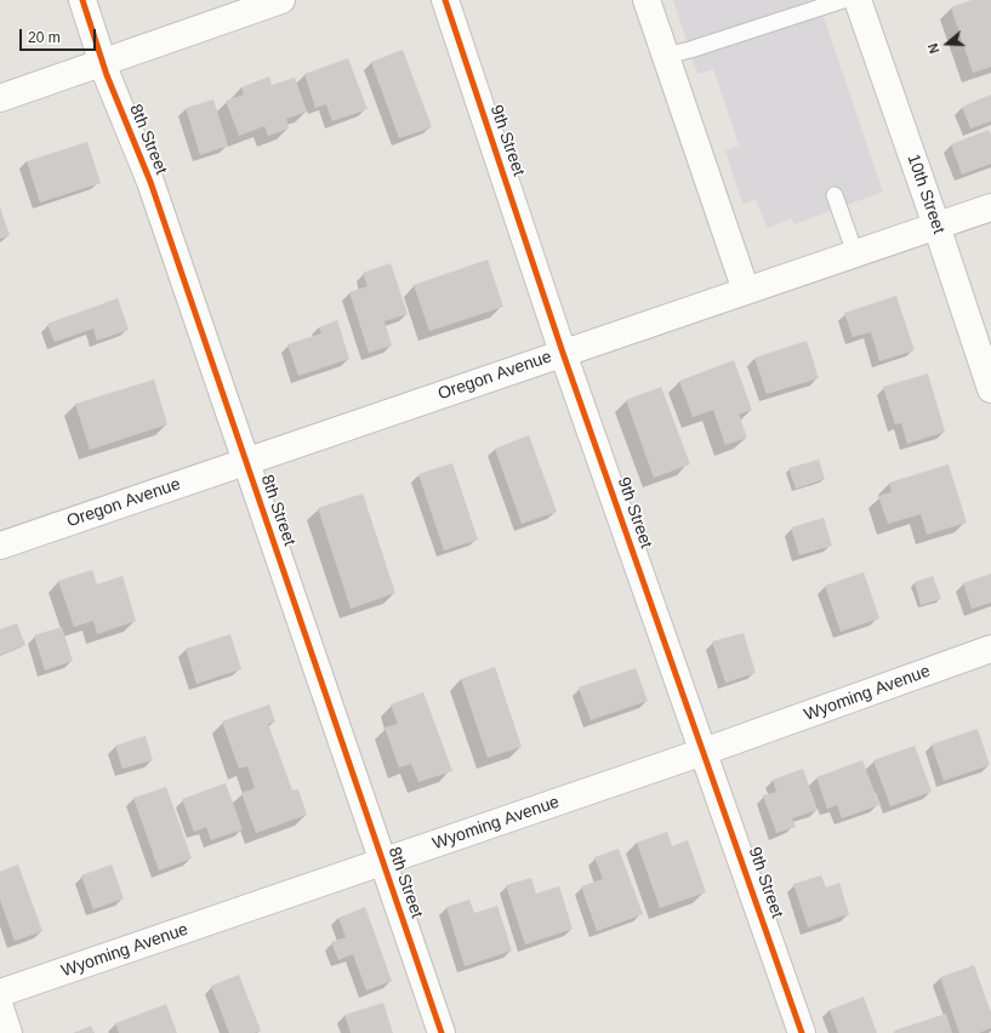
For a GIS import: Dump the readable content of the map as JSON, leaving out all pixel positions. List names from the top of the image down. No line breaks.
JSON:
{"streets":{"street":["8th Street","9th Street","10th Street","Oregon Avenue","Wyoming Avenue"]},"crossings":[["8th Street","Oregon Avenue"],["8th Street","Wyoming Avenue"],["9th Street","Oregon Avenue"],["9th Street","Wyoming Avenue"],["10th Street","Oregon Avenue"]],"scale_bar":"20 m","north":"left"}
